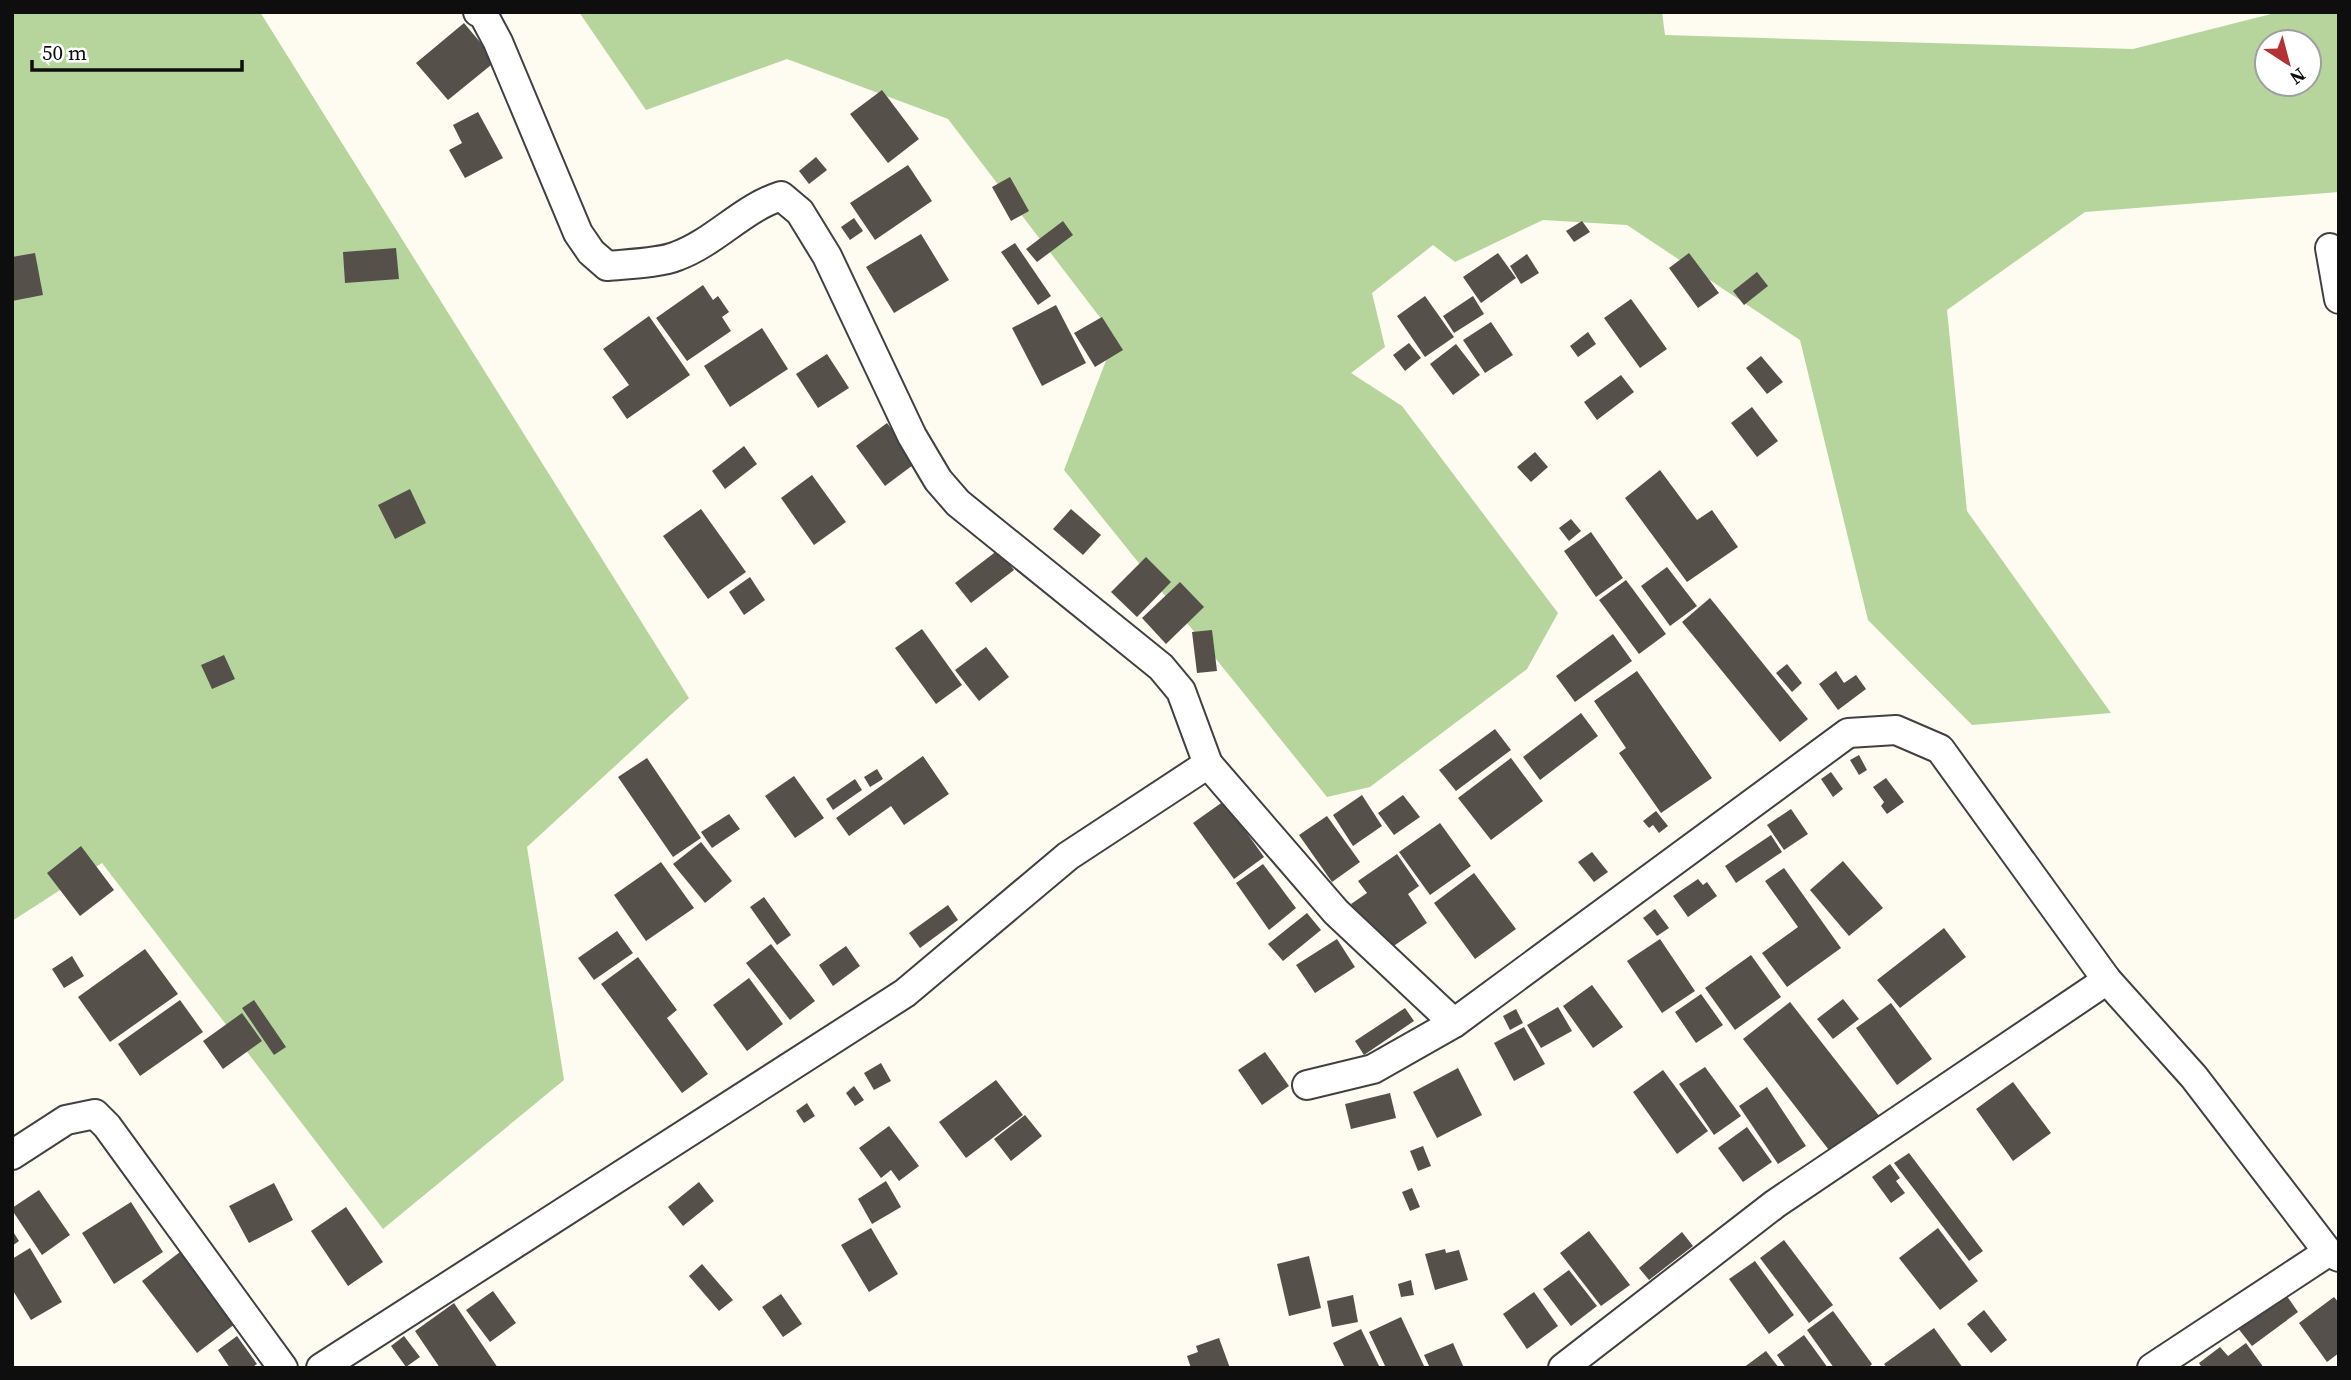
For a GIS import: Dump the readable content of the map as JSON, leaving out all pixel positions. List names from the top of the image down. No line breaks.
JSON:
{"scale_bar":"50 m","north":"bottom right"}
